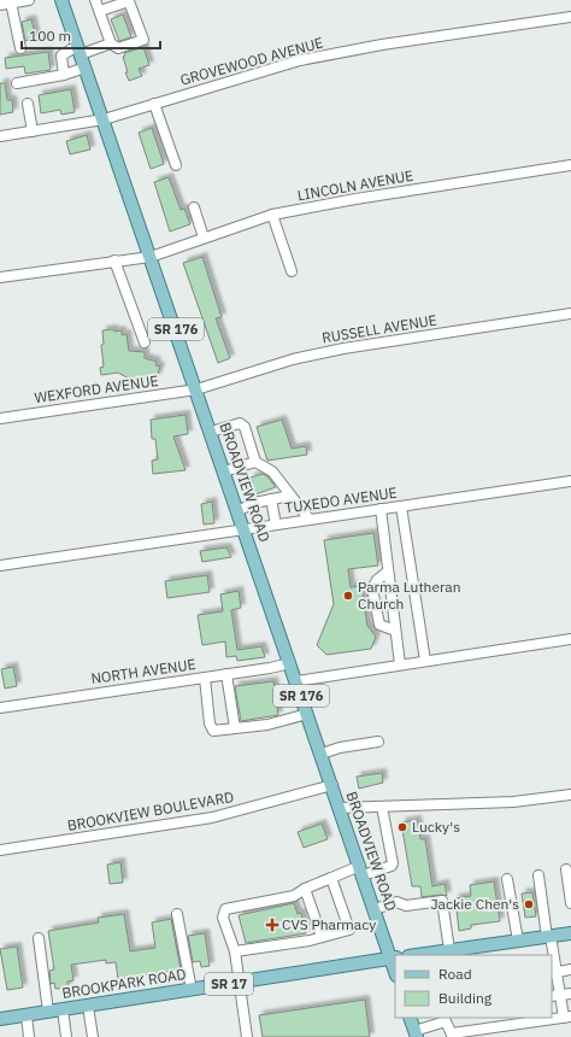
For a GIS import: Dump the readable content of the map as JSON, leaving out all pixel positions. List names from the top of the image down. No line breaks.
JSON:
{"streets":{"main road":["SR 176","BROADVIEW ROAD","BROOKPARK ROAD","SR 17"],"street":["GROVEWOOD AVENUE","LINCOLN AVENUE","RUSSELL AVENUE","WEXFORD AVENUE","TUXEDO AVENUE","NORTH AVENUE","BROOKVIEW BOULEVARD"]},"crossings":[["GROVEWOOD AVENUE","BROADVIEW ROAD"],["LINCOLN AVENUE","BROADVIEW ROAD"],["RUSSELL AVENUE","WEXFORD AVENUE"],["RUSSELL AVENUE","BROADVIEW ROAD"],["WEXFORD AVENUE","BROADVIEW ROAD"],["BROADVIEW ROAD","TUXEDO AVENUE"],["BROADVIEW ROAD","NORTH AVENUE"],["BROADVIEW ROAD","BROOKVIEW BOULEVARD"],["BROADVIEW ROAD","BROOKPARK ROAD"]],"places":{"other":["Parma Lutheran Church","Lucky's","Jackie Chen's"],"health":["CVS Pharmacy"]},"legend":["Road","Building"],"scale_bar":"100 m"}
